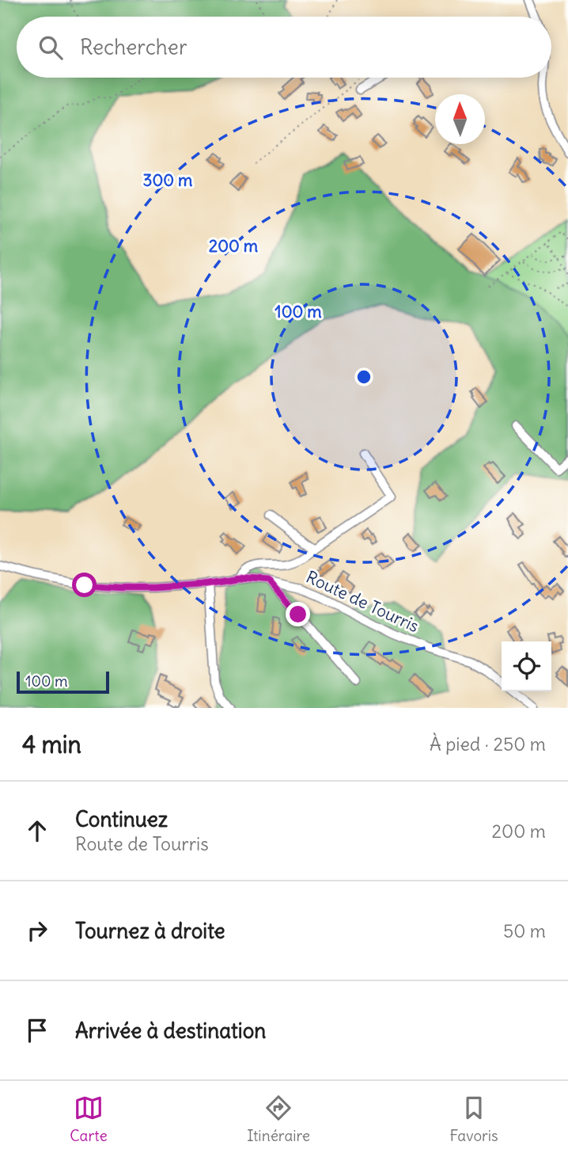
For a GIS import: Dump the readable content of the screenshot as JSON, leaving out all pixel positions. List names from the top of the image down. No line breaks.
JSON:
{"streets":{"street":["Route de Tourris"]},"scale_bar":"100 m","north":"top","page":{"search":"Rechercher","scale":"100 m","heading":["4 min","À pied · 250 m"],"list":[["Continuez","Route de Tourris","200 m"],["Tournez à droite","50 m"],"Arrivée à destination"],"nav":["Carte","Itinéraire","Favoris"]},"rings":["300 m","200 m","100 m"]}
